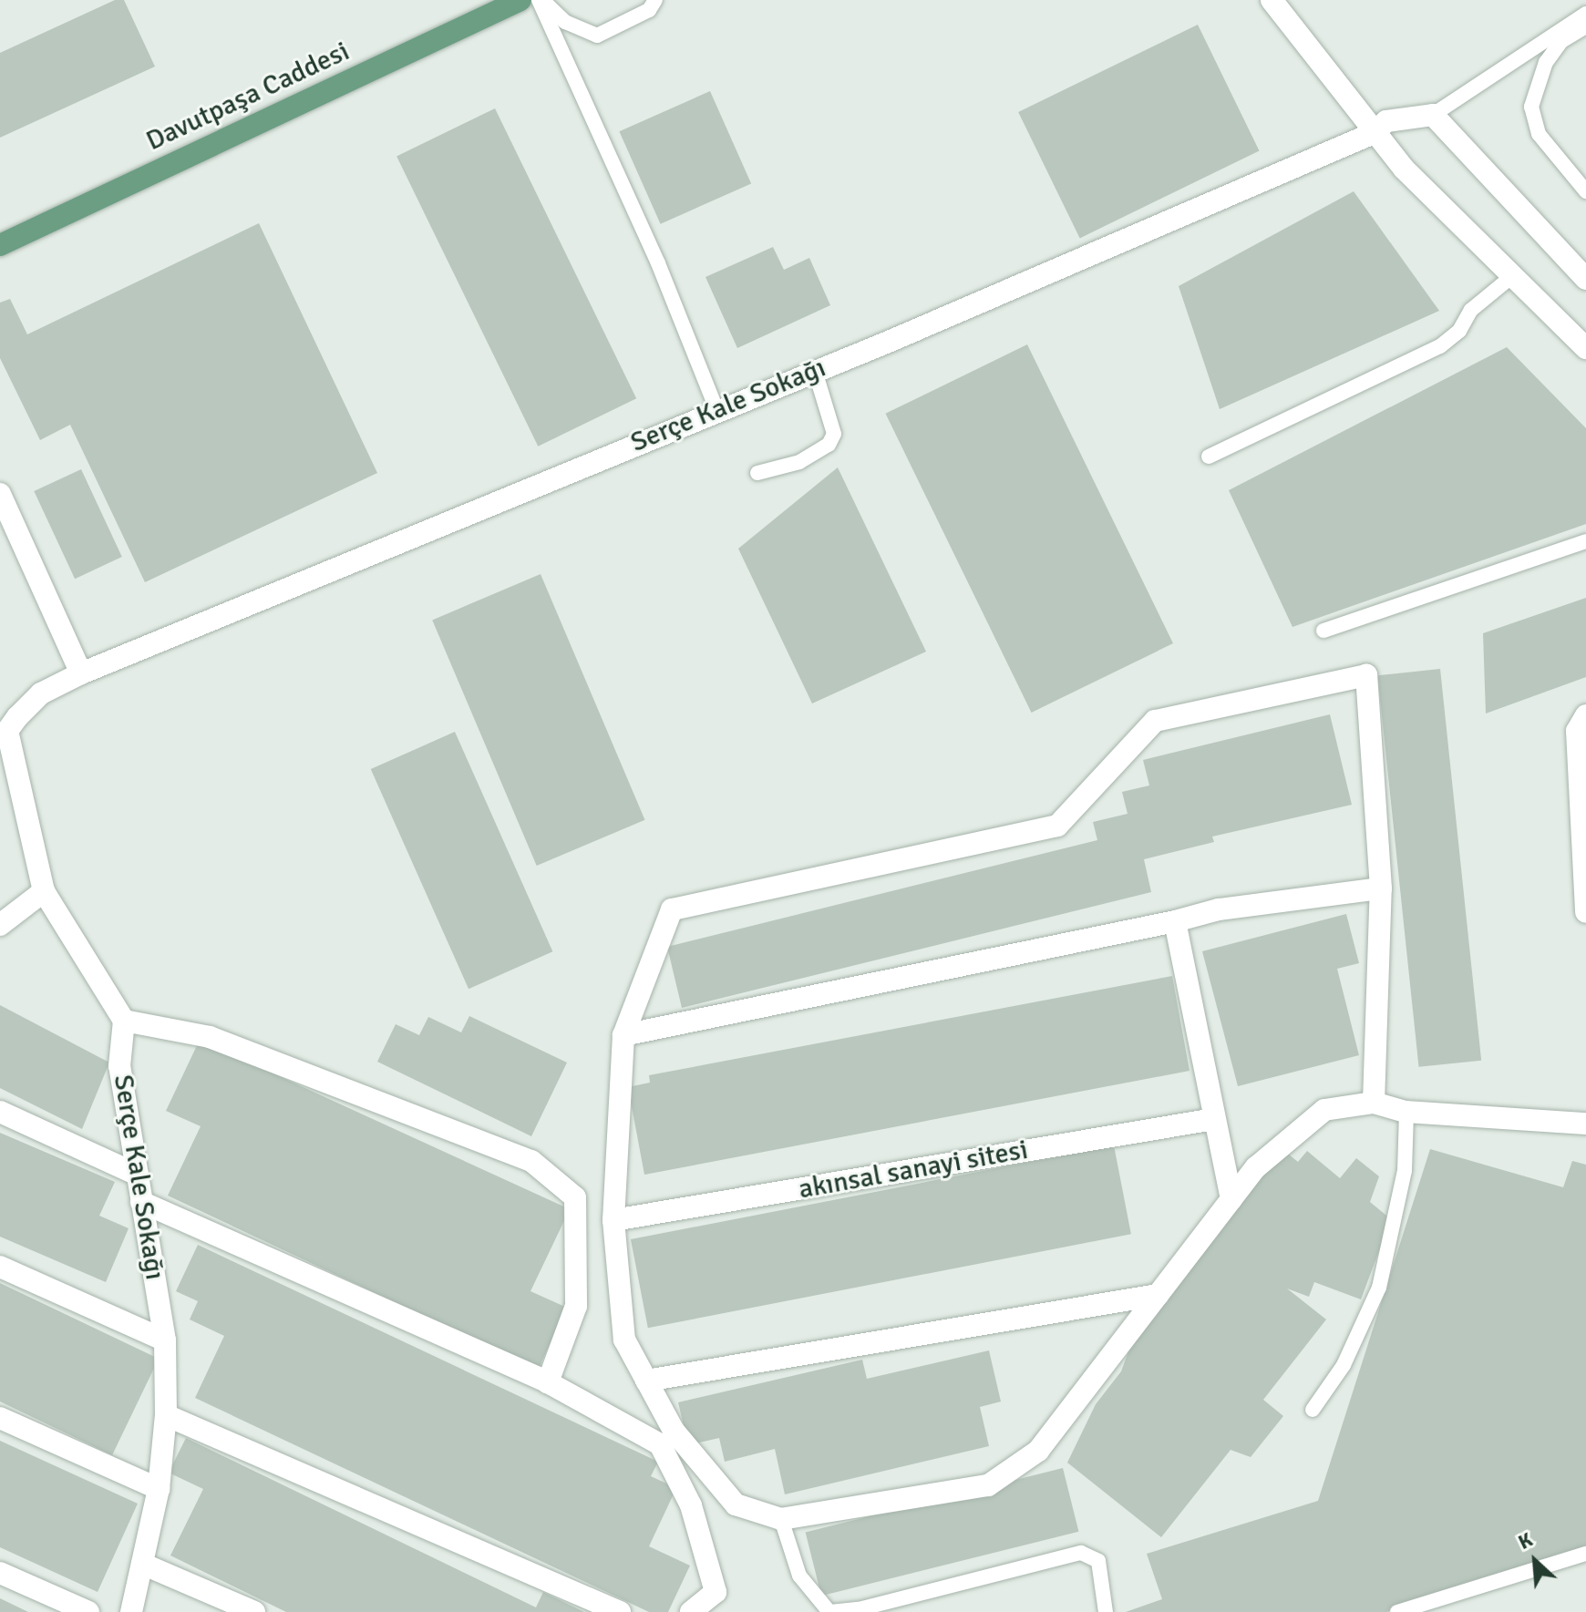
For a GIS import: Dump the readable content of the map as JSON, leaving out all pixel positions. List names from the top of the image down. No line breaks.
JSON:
{"streets":{"main road":["Davutpaşa Caddesi"],"street":["Serçe Kale Sokağı","akınsal sanayi sitesi"]},"north":"top left"}
